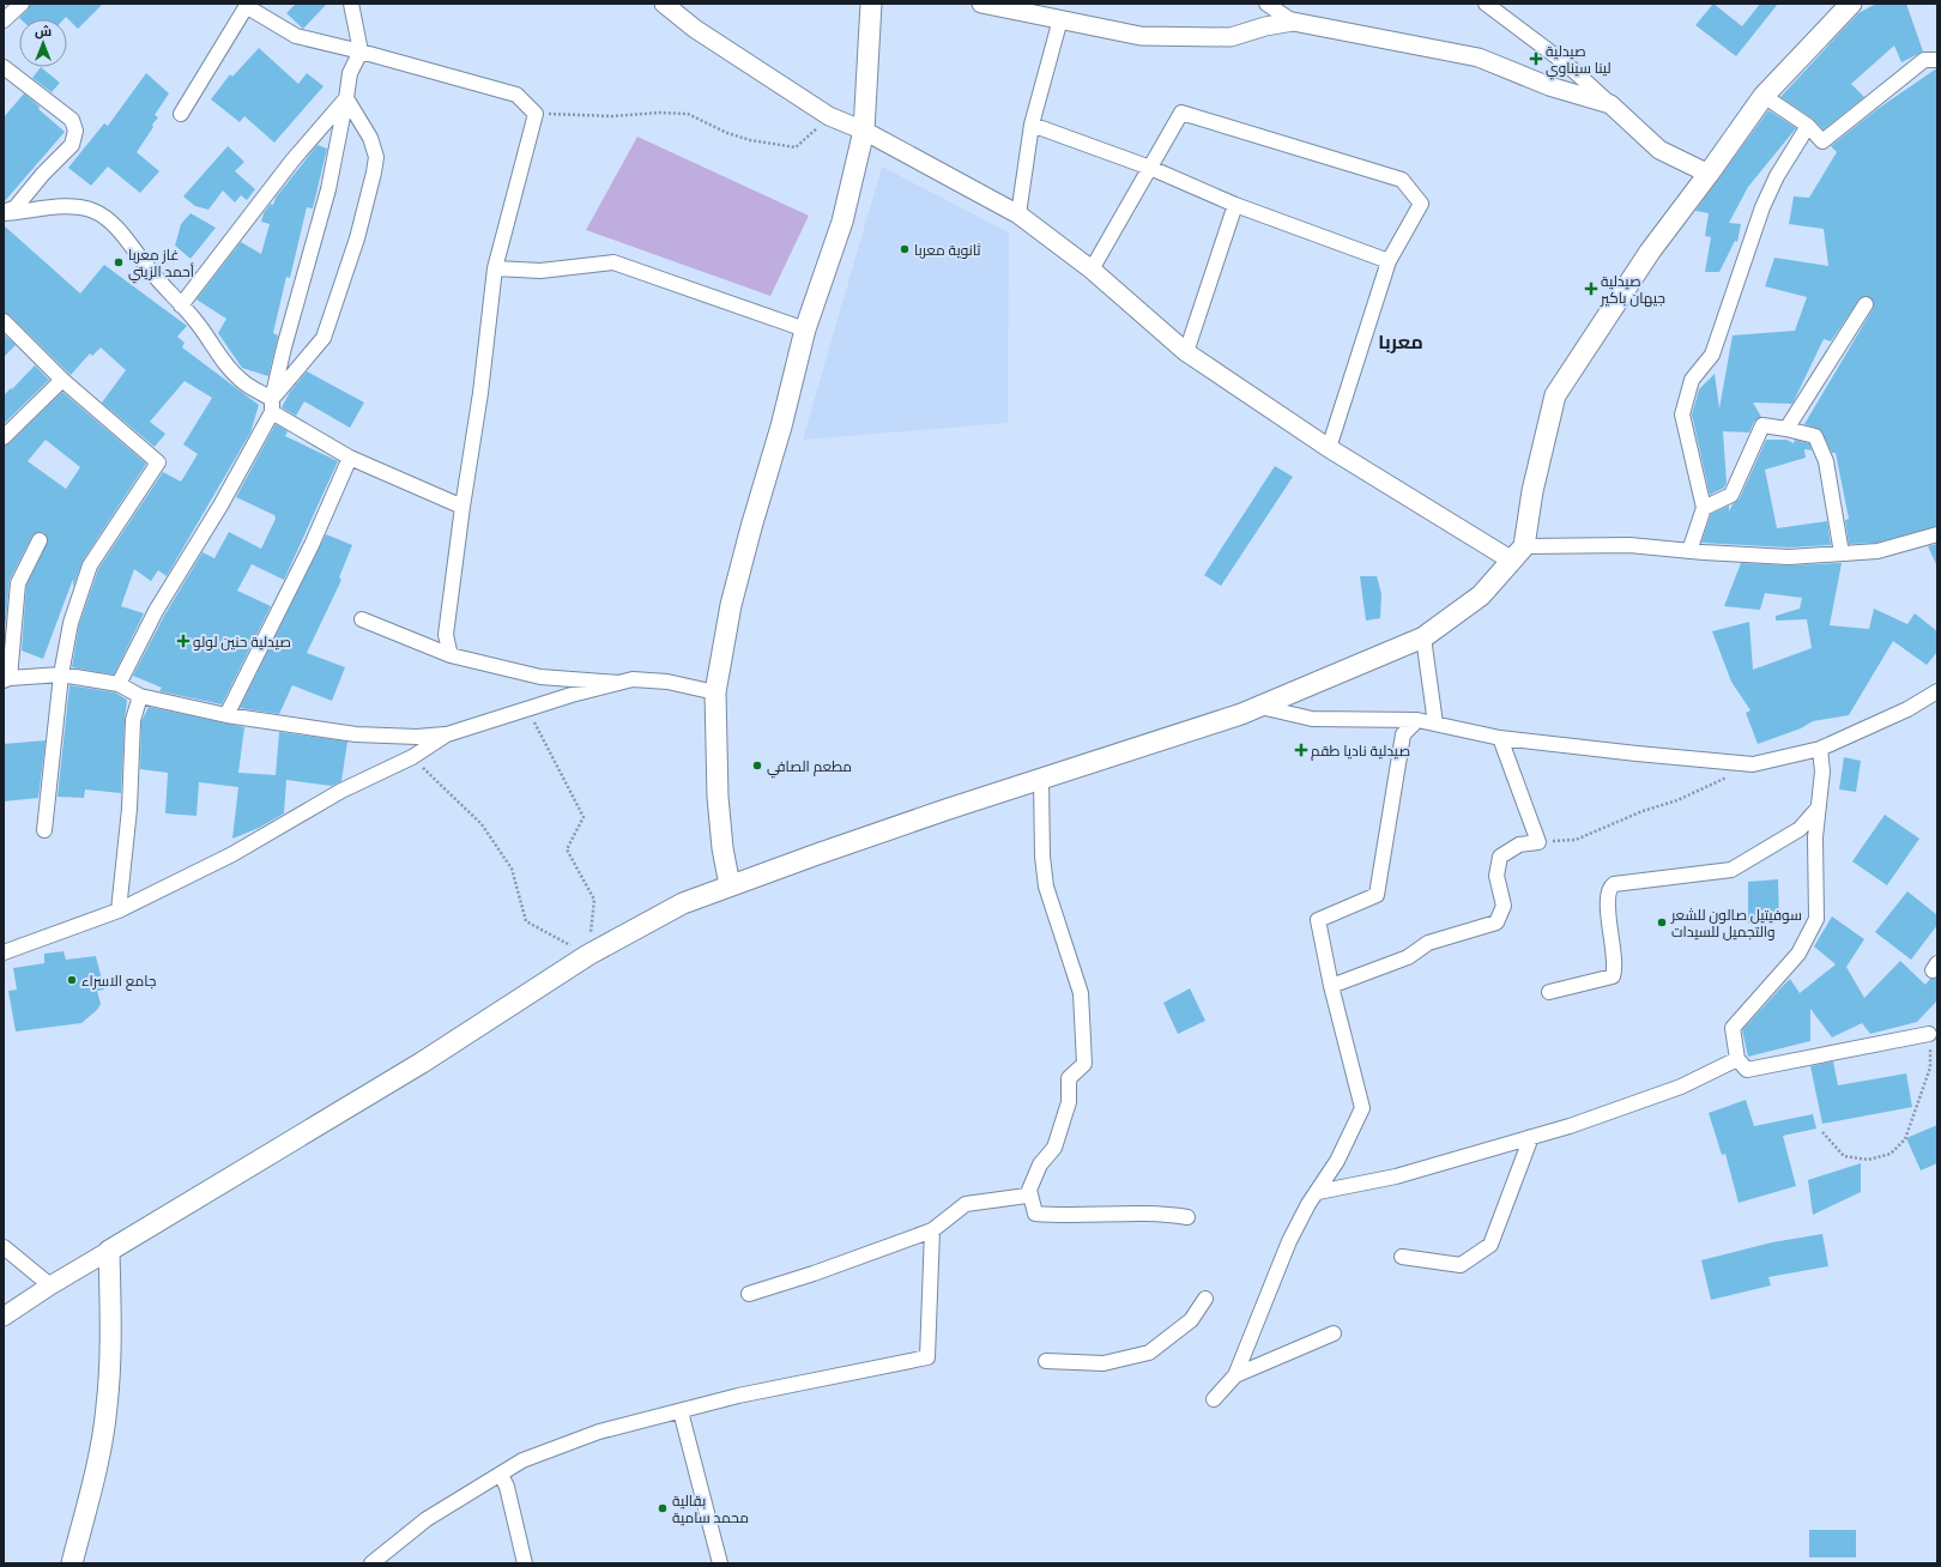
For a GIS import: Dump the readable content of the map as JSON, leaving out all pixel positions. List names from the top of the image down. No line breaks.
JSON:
{"districts":["معربا"],"places":{"health":["صيدلية لينا سيناوي","صيدلية جيهان باكير","صيدلية حنين لولو","صيدلية ناديا طقم"],"other":["ثانوية معربا","غاز معربا أحمد الزيتي","مطعم الصافي","سوفيتيل صالون للشعر والتجميل للسيدات","جامع الاسراء","بقالية محمد سامية"]},"north":"top"}
